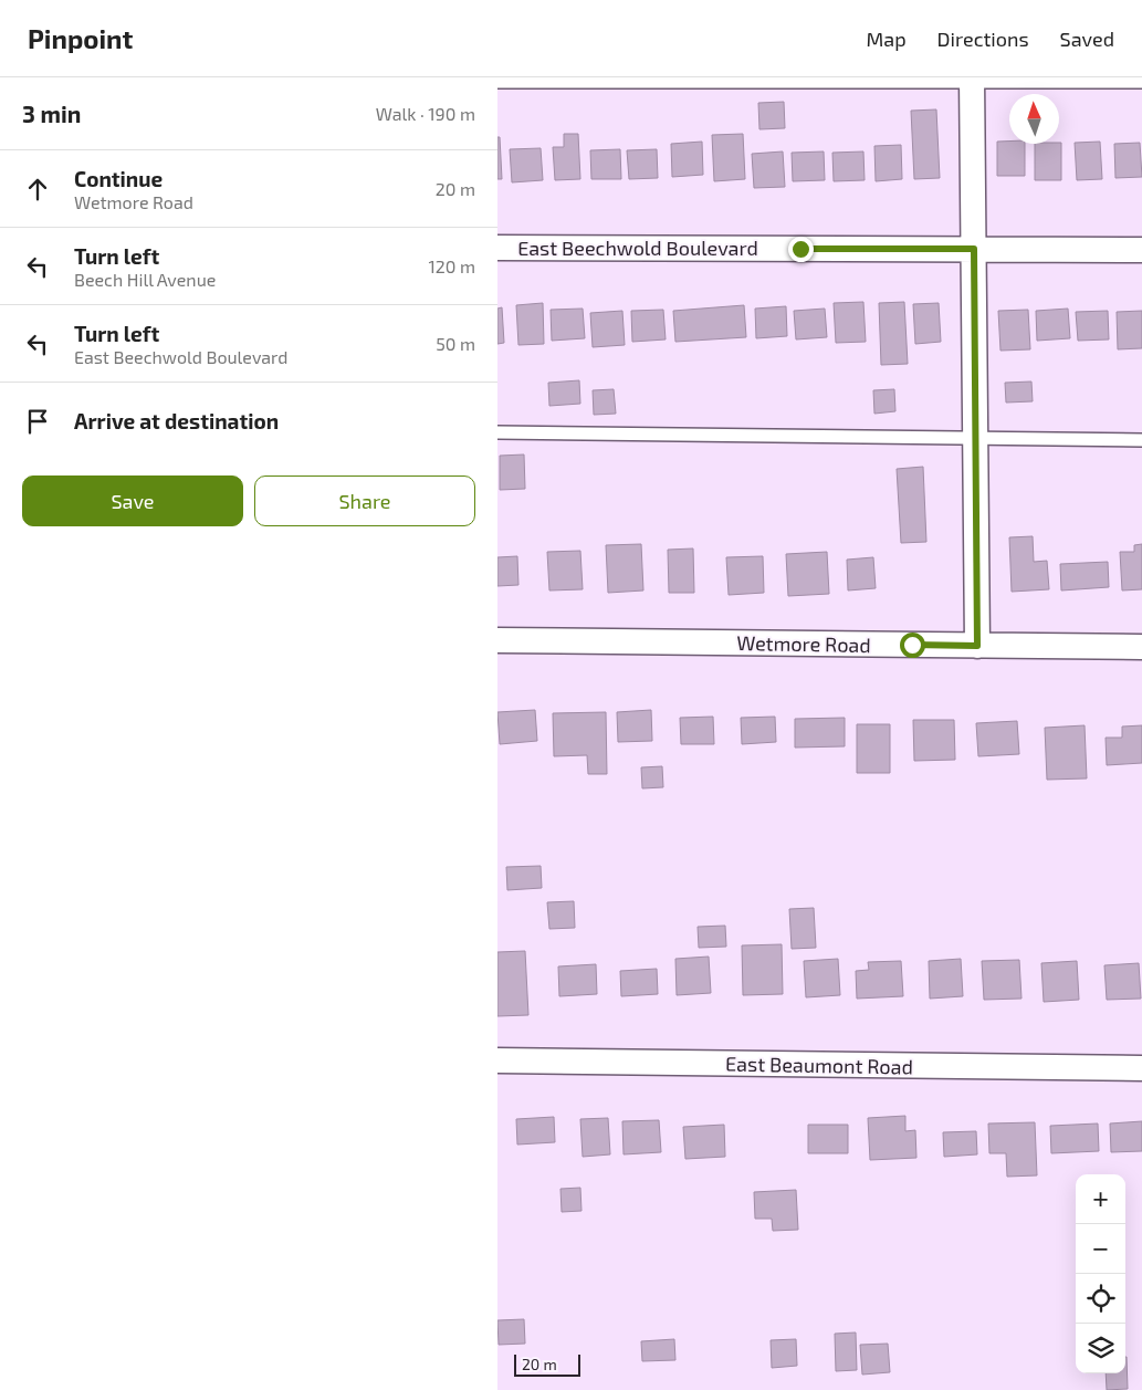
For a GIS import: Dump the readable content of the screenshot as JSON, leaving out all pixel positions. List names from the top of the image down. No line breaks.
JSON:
{"streets":{"street":["East Beechwold Boulevard","Wetmore Road","East Beaumont Road"]},"scale_bar":"20 m","north":"top","page":{"header":"Pinpoint","nav":["Map","Directions","Saved"],"heading":["3 min","Walk · 190 m"],"list":[["Continue","Wetmore Road","20 m"],["Turn left","Beech Hill Avenue","120 m"],["Turn left","East Beechwold Boulevard","50 m"],"Arrive at destination"],"buttons":["Save","Share"],"map_buttons":["+","−"],"scale":"20 m"}}
